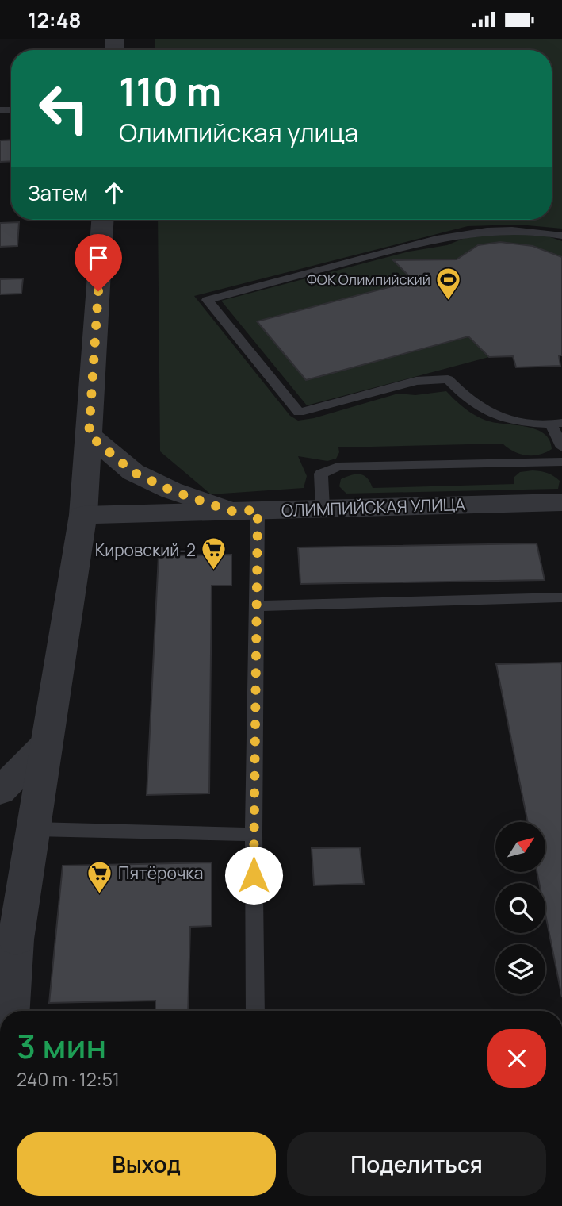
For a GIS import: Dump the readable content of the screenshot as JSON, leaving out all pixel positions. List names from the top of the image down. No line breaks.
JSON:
{"streets":{"street":["ОЛИМПИЙСКАЯ УЛИЦА"]},"places":{"sports":["ФОК Олимпийский"],"supermarket":["Кировский-2","Пятёрочка"]},"north":"top right","page":{"status":"12:48","turn":["110 m","Олимпийская улица"],"then":"Затем","heading":["3 мин","240 m · 12:51"],"buttons":["Выход","Поделиться"]}}
